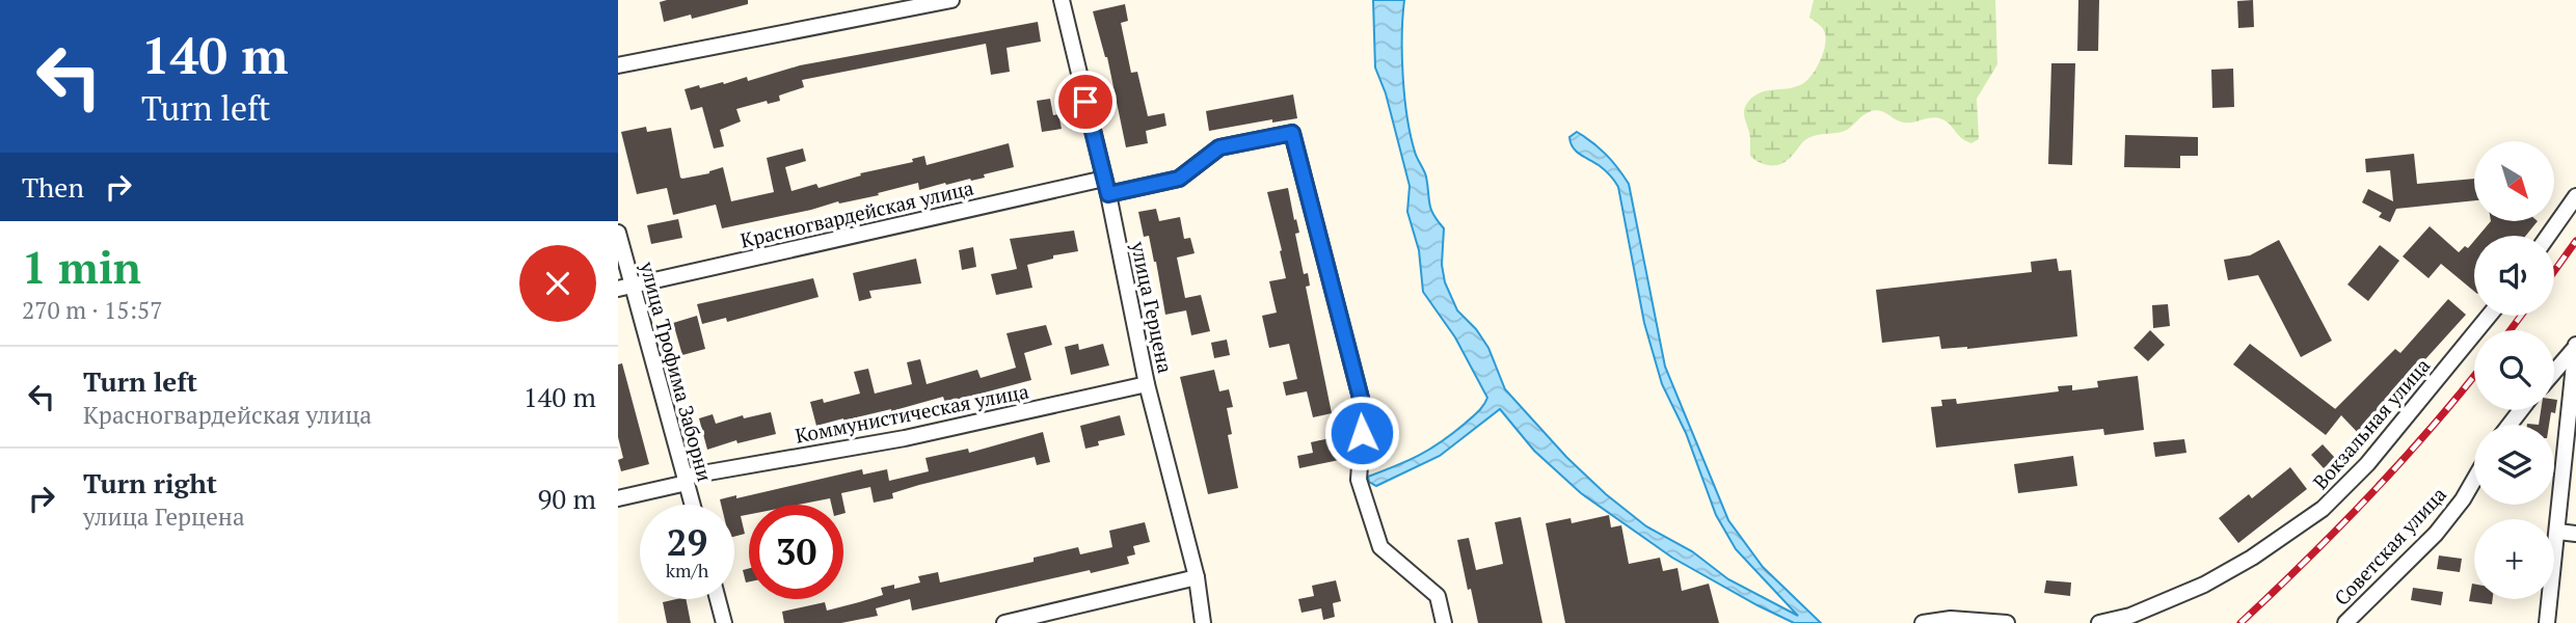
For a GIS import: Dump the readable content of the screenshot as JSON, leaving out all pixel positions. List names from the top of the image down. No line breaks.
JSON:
{"streets":{"street":["Красногвардейская улица","улица Герцена","улица Трофима Заборни","Коммунистическая улица","Вокзальная улица","Советская улица"]},"crossings":[["Красногвардейская улица","улица Герцена"],["Красногвардейская улица","улица Трофима Заборни"],["улица Герцена","Коммунистическая улица"],["улица Трофима Заборни","Коммунистическая улица"]],"north":"bottom right","page":{"turn":["140 m","Turn left"],"map_buttons":"+","then":"Then","heading":["1 min","270 m · 15:57"],"list":[{"name":"Turn left","note":"Красногвардейская улица","value":"140 m"},{"name":"Turn right","note":"улица Герцена","value":"90 m"}],"speed":"29 km/h","limit":"30"}}
